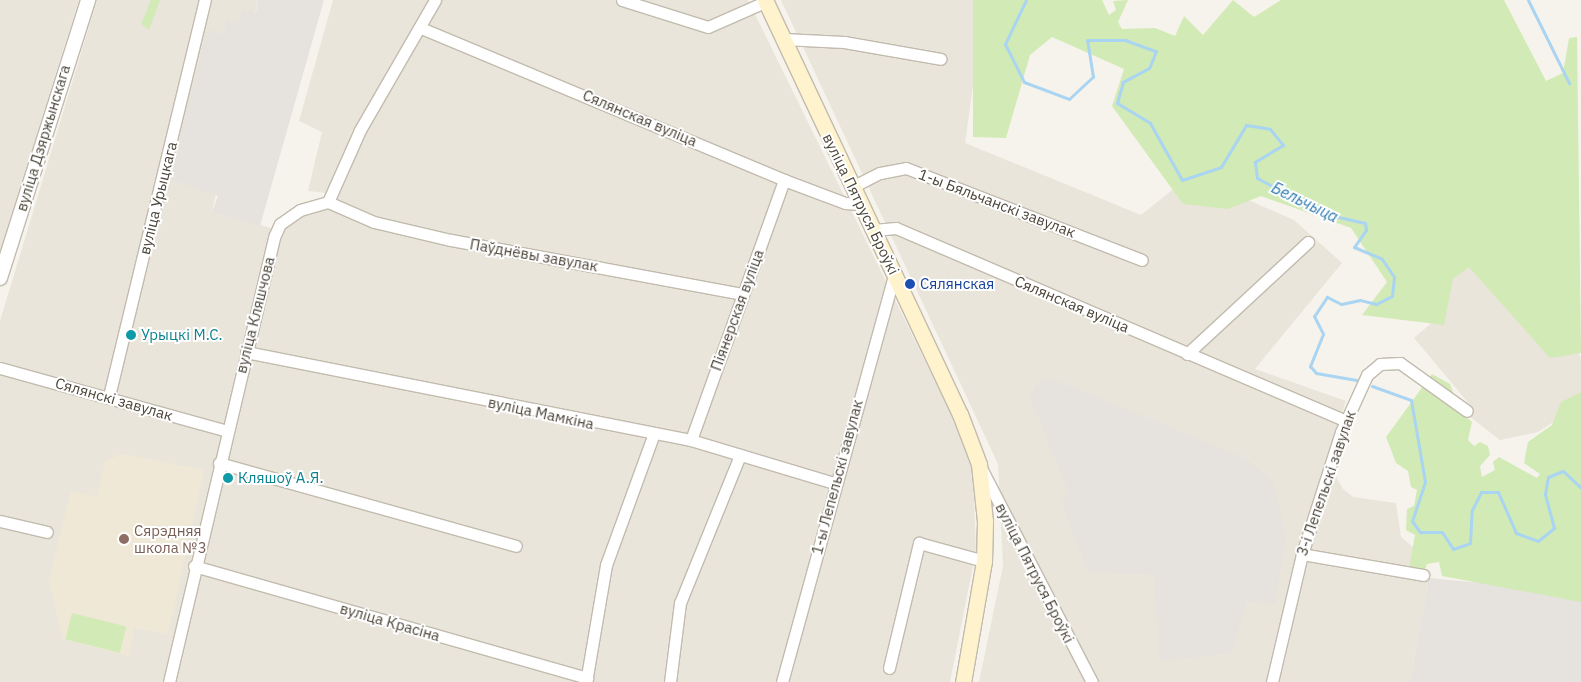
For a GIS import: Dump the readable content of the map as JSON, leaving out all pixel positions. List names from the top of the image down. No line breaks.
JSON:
{"streets":{"main road":["вуліца Пятруся Броўкі"],"street":["Сялянская вуліца","вуліца Дзяржынскага","вуліца Урыцкага","1-ы Бяльчанскі завулак","Паўднёвы завулак","Піянерская вуліца","вуліца Кляшчова","Сялянскі завулак","вуліца Мамкіна","1-ы Лепельскі завулак","3-і Лепельскі завулак","вуліца Красіна"]},"crossings":[["Сялянская вуліца","вуліца Пятруся Броўкі"],["Сялянская вуліца","Піянерская вуліца"],["Сялянская вуліца","3-і Лепельскі завулак"],["вуліца Урыцкага","Сялянскі завулак"],["1-ы Бяльчанскі завулак","вуліца Пятруся Броўкі"],["вуліца Пятруся Броўкі","1-ы Лепельскі завулак"],["Паўднёвы завулак","Піянерская вуліца"],["Паўднёвы завулак","вуліца Кляшчова"],["Піянерская вуліца","вуліца Мамкіна"],["вуліца Кляшчова","Сялянскі завулак"],["вуліца Кляшчова","вуліца Мамкіна"],["вуліца Кляшчова","вуліца Красіна"],["вуліца Мамкіна","1-ы Лепельскі завулак"]],"water":["Бельчыца"],"places":["Сялянская","Урыцкі М.С.","Кляшоў А.Я.","Сярэдняя школа №3"]}
